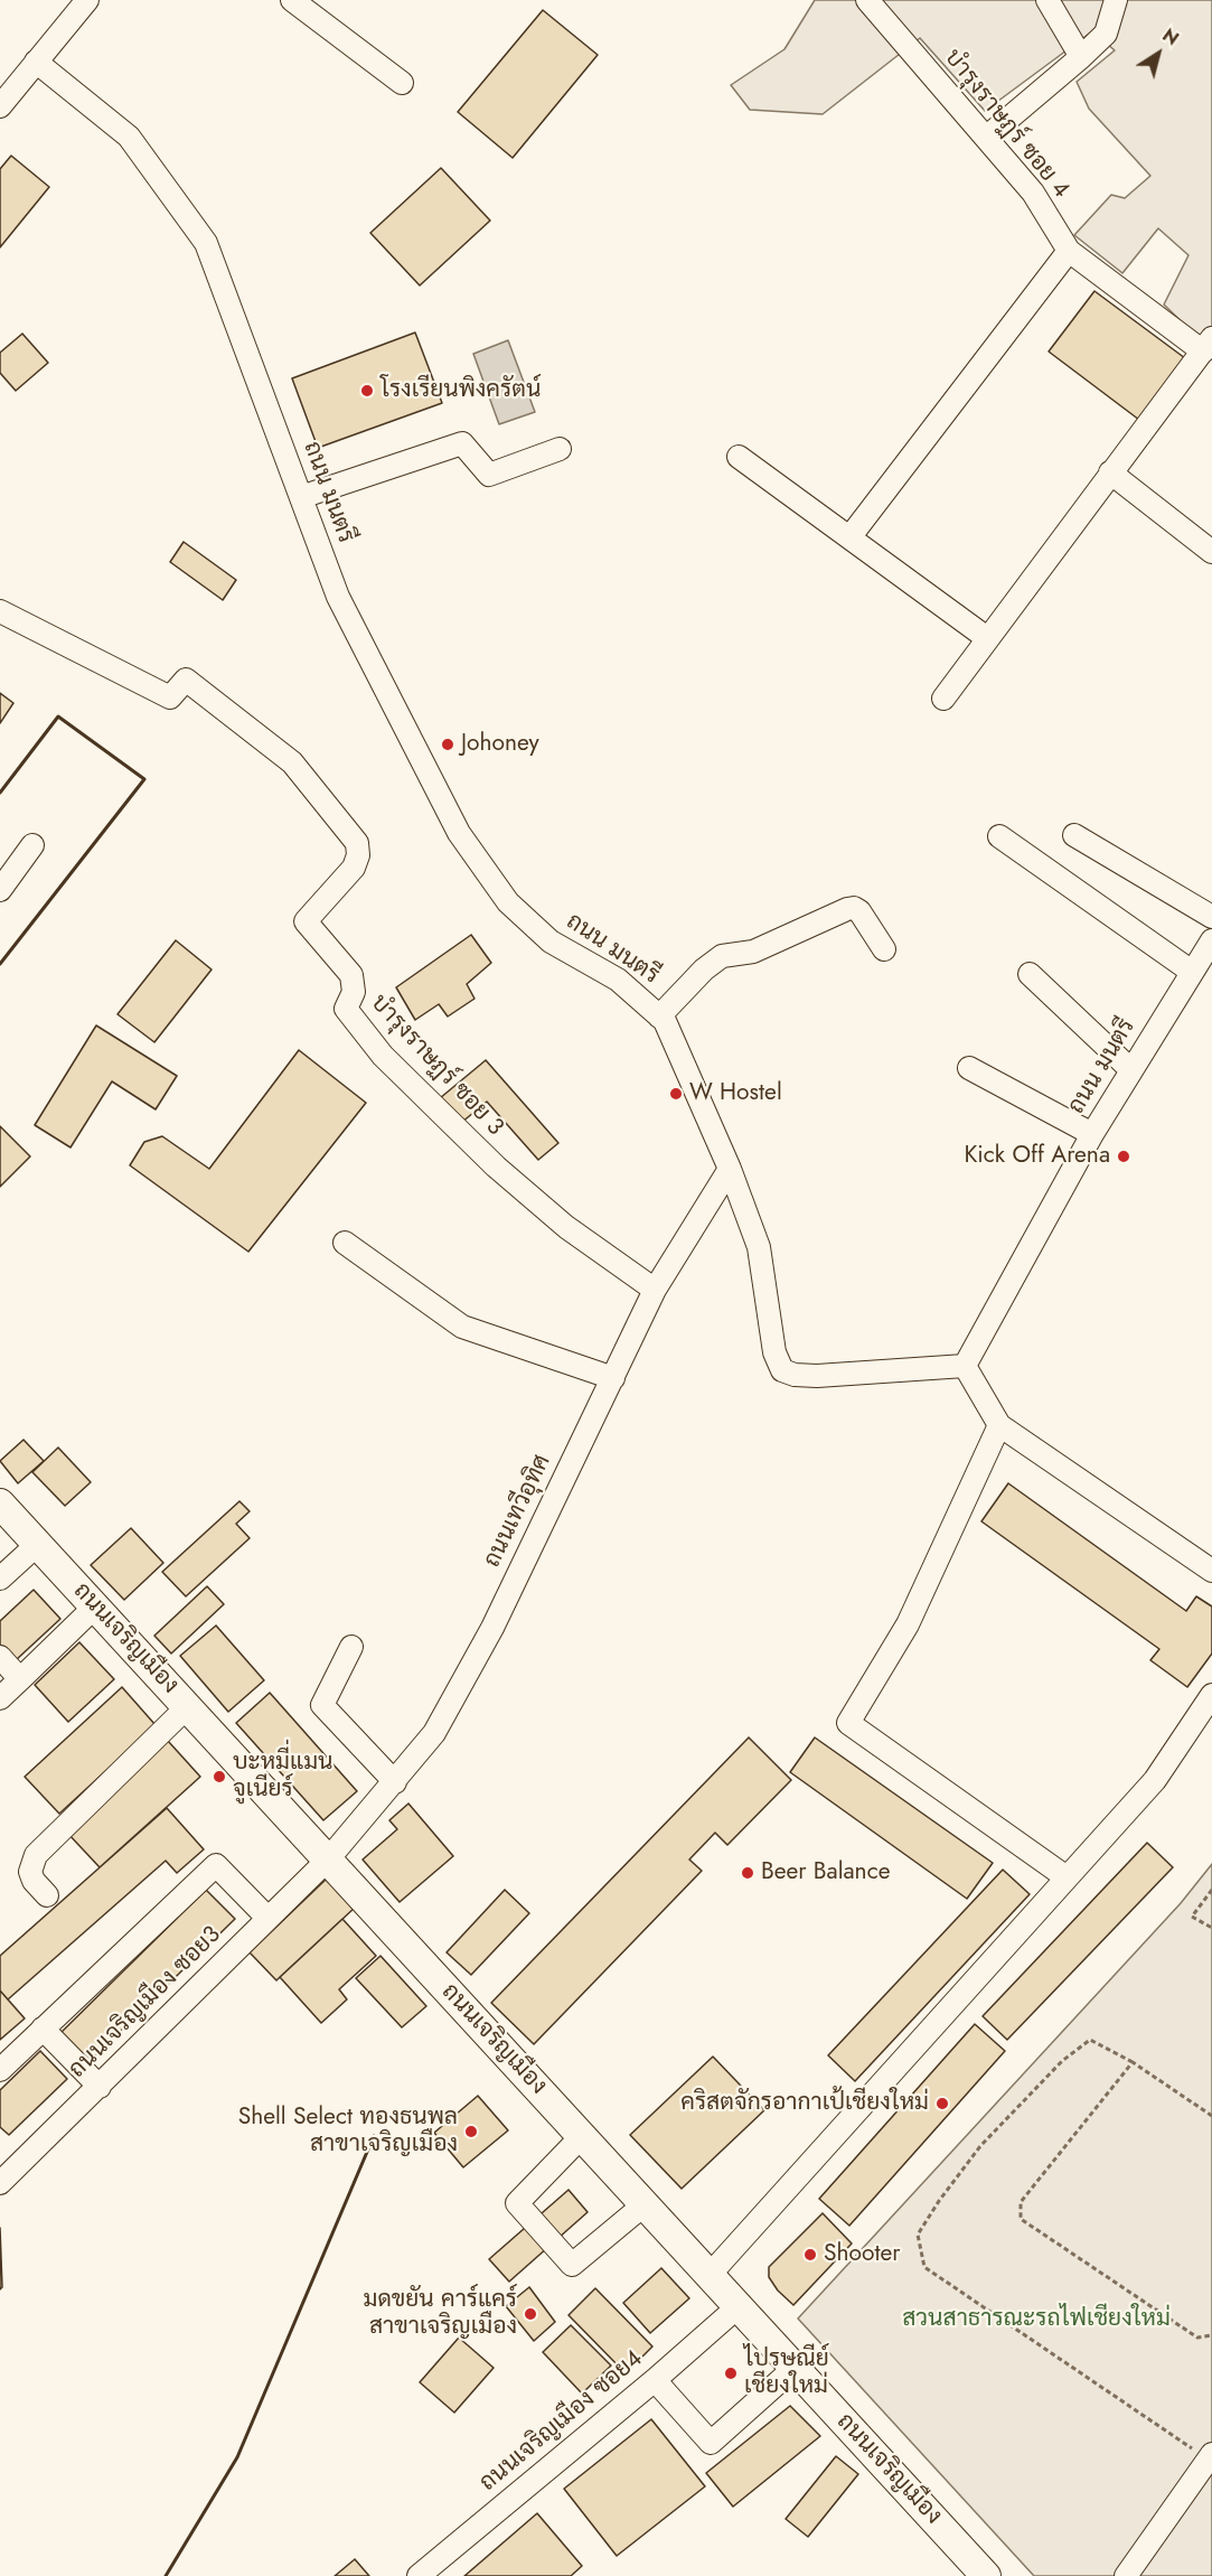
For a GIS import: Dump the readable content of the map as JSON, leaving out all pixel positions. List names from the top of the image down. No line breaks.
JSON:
{"streets":{"main road":["ถนนเจริญเมือง"],"street":["บำรุงราษฏร์ ซอย 4","ถนน มนตรี","บำรุงราษฏร์ ซอย 3","ถนนเทวีอุทิศ","ถนนเจริญเมือง ซอย3","ถนนเจริญเมือง ซอย4"]},"crossings":[["ถนน มนตรี","ถนนเทวีอุทิศ"],["บำรุงราษฏร์ ซอย 3","ถนนเทวีอุทิศ"],["ถนนเทวีอุทิศ","ถนนเจริญเมือง"],["ถนนเทวีอุทิศ","ถนนเจริญเมือง ซอย3"],["ถนนเจริญเมือง","ถนนเจริญเมือง ซอย3"],["ถนนเจริญเมือง","ถนนเจริญเมือง ซอย4"]],"parks":["สวนสาธารณะรถไฟเชียงใหม่"],"places":["โรงเรียนพิงครัตน์","Johoney","W Hostel","Kick Off Arena","บะหมี่แมน จูเนียร์","Beer Balance","คริสตจักรอากาเป้เชียงใหม่","Shell Select ทองธนพล สาขาเจริญเมือง","Shooter","มดขยัน คาร์แคร์ สาขาเจริญเมือง","ไปรษณีย์ เชียงใหม่"],"north":"top right"}
